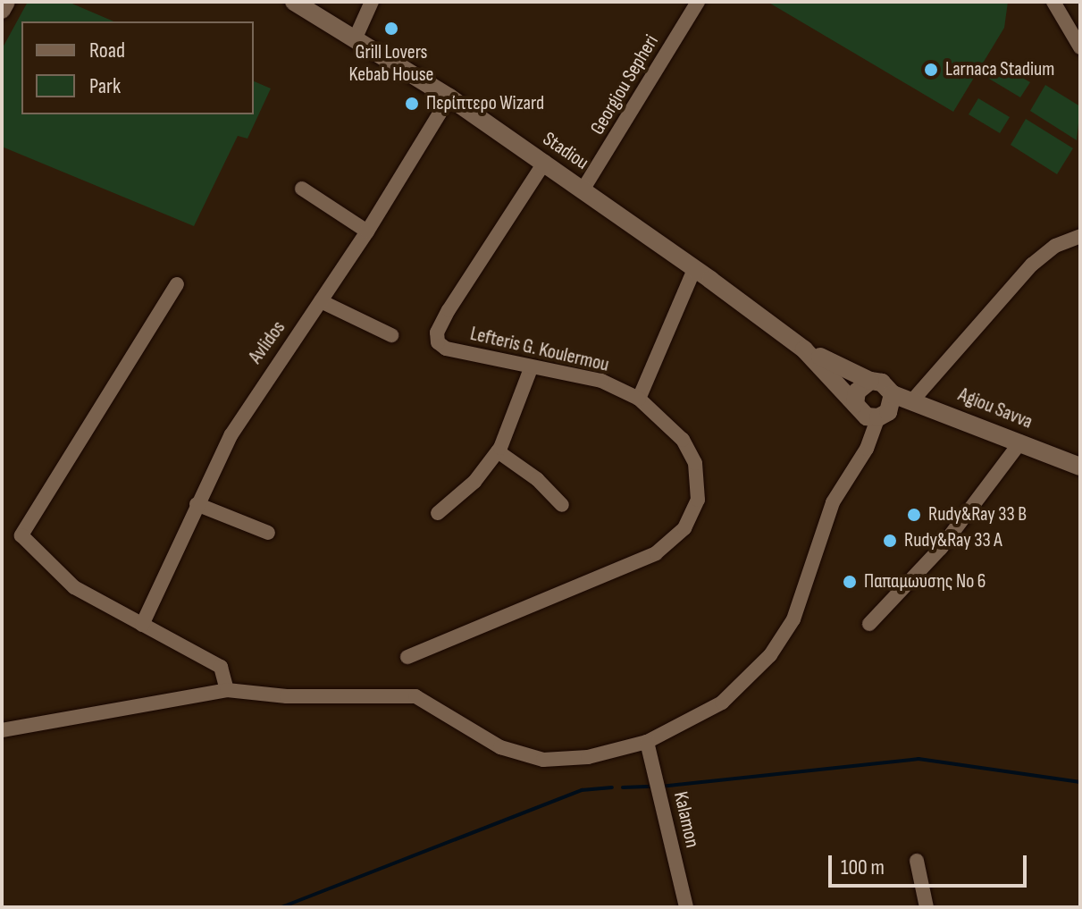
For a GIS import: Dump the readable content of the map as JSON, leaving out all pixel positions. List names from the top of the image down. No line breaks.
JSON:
{"streets":{"street":["Georgiou Sepheri","Stadiou","Avlidos","Lefteris G. Koulermou","Agiou Savva","Kalamon"]},"crossings":[["Georgiou Sepheri","Stadiou"],["Stadiou","Avlidos"],["Stadiou","Lefteris G. Koulermou"],["Stadiou","Agiou Savva"]],"places":["Grill Lovers Kebab House","Larnaca Stadium","Περίπτερο Wizard","Rudy&Ray 33 B","Rudy&Ray 33 A","Παπαμωυσης No 6"],"legend":["Road","Park"],"scale_bar":"100 m"}
